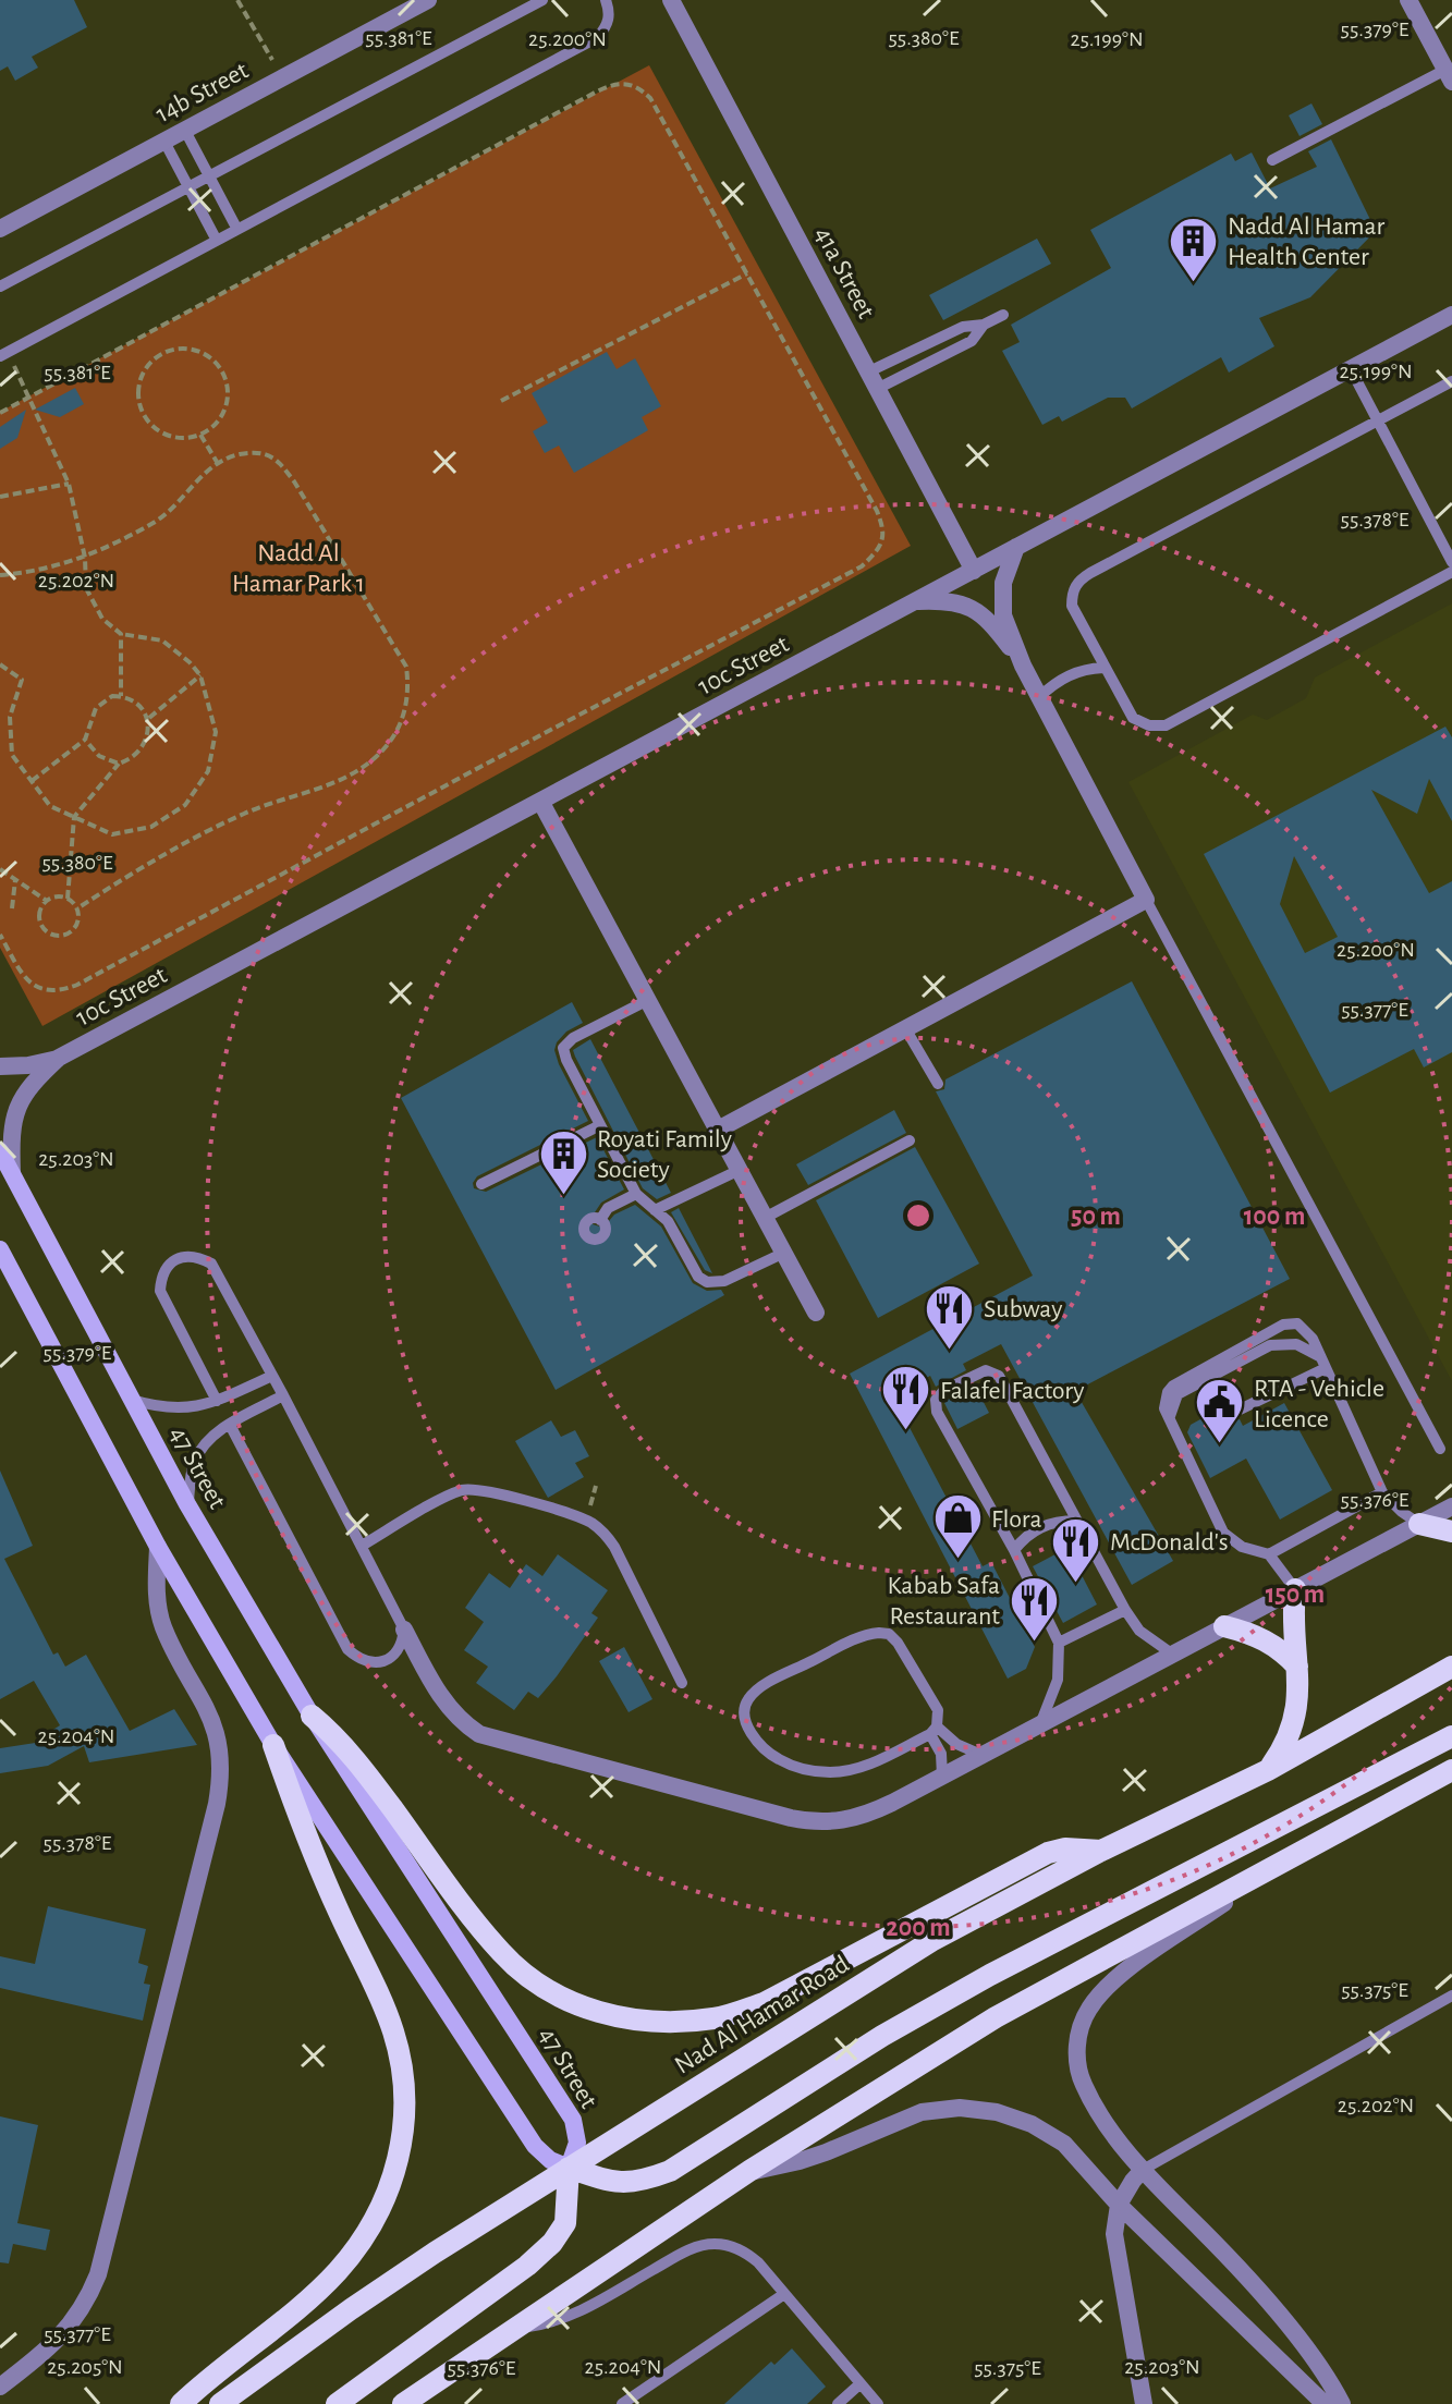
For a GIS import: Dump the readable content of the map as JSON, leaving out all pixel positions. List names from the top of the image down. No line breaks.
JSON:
{"streets":{"main road":["Nad Al Hamar Road"],"street":["14b Street","41a Street","10c Street","47 Street"]},"crossings":[["41a Street","10c Street"],["10c Street","47 Street"],["47 Street","Nad Al Hamar Road"]],"parks":["Nadd Al Hamar Park 1"],"places":{"building":["Nadd Al Hamar Health Center","Royati Family Society"],"restaurant":["Subway","Falafel Factory","McDonald's","Kabab Safa Restaurant"],"public building":["RTA - Vehicle Licence"],"shop":["Flora"]},"coordinates":["55.379°E","55.381°E","55.380°E","25.200°N","25.199°N","55.378°E","25.202°N","55.377°E","25.203°N","55.376°E","25.204°N","55.375°E","25.205°N"],"rings":["50 m","100 m","150 m","200 m"]}
